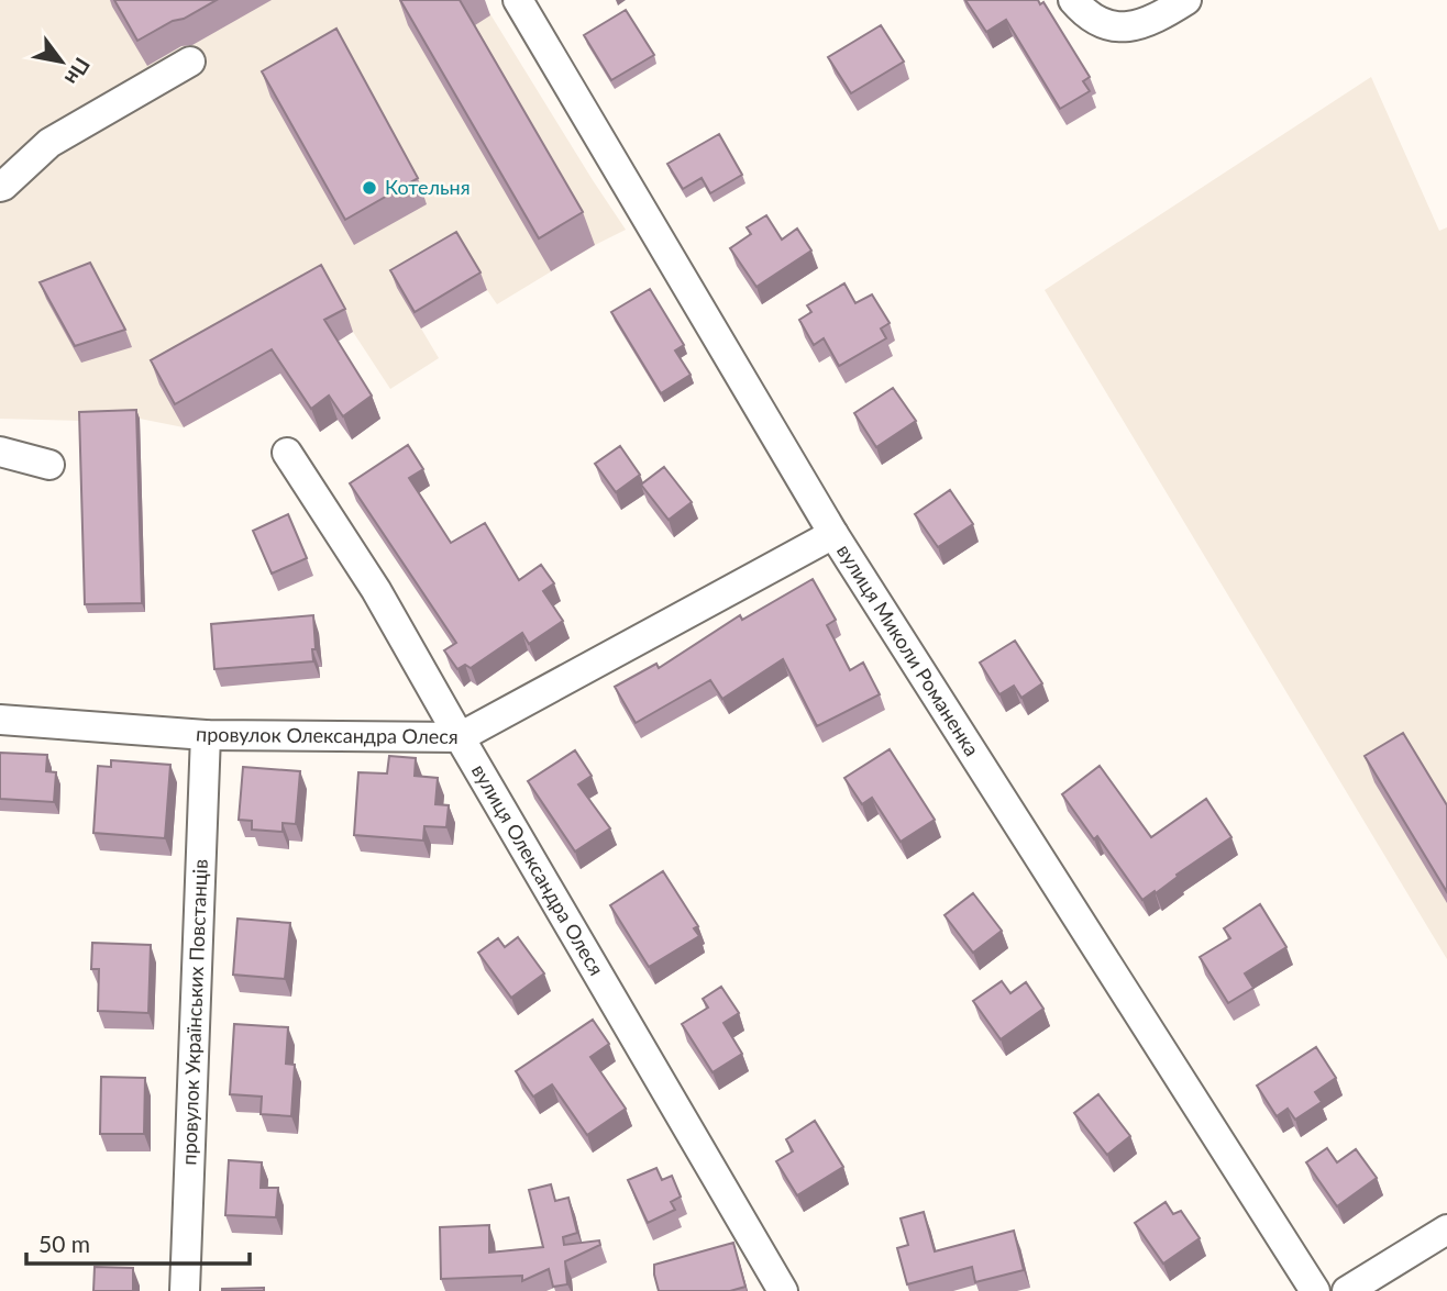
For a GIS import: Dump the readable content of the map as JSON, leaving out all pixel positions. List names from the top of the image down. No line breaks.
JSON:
{"streets":{"street":["вулиця Миколи Романенка","провулок Олександра Олеся","вулиця Олександра Олеся","провулок Українських Повстанців"]},"crossings":[["вулиця Миколи Романенка","провулок Олександра Олеся"],["провулок Олександра Олеся","вулиця Олександра Олеся"],["провулок Олександра Олеся","провулок Українських Повстанців"]],"places":["Котельня"],"scale_bar":"50 m","north":"bottom right"}
